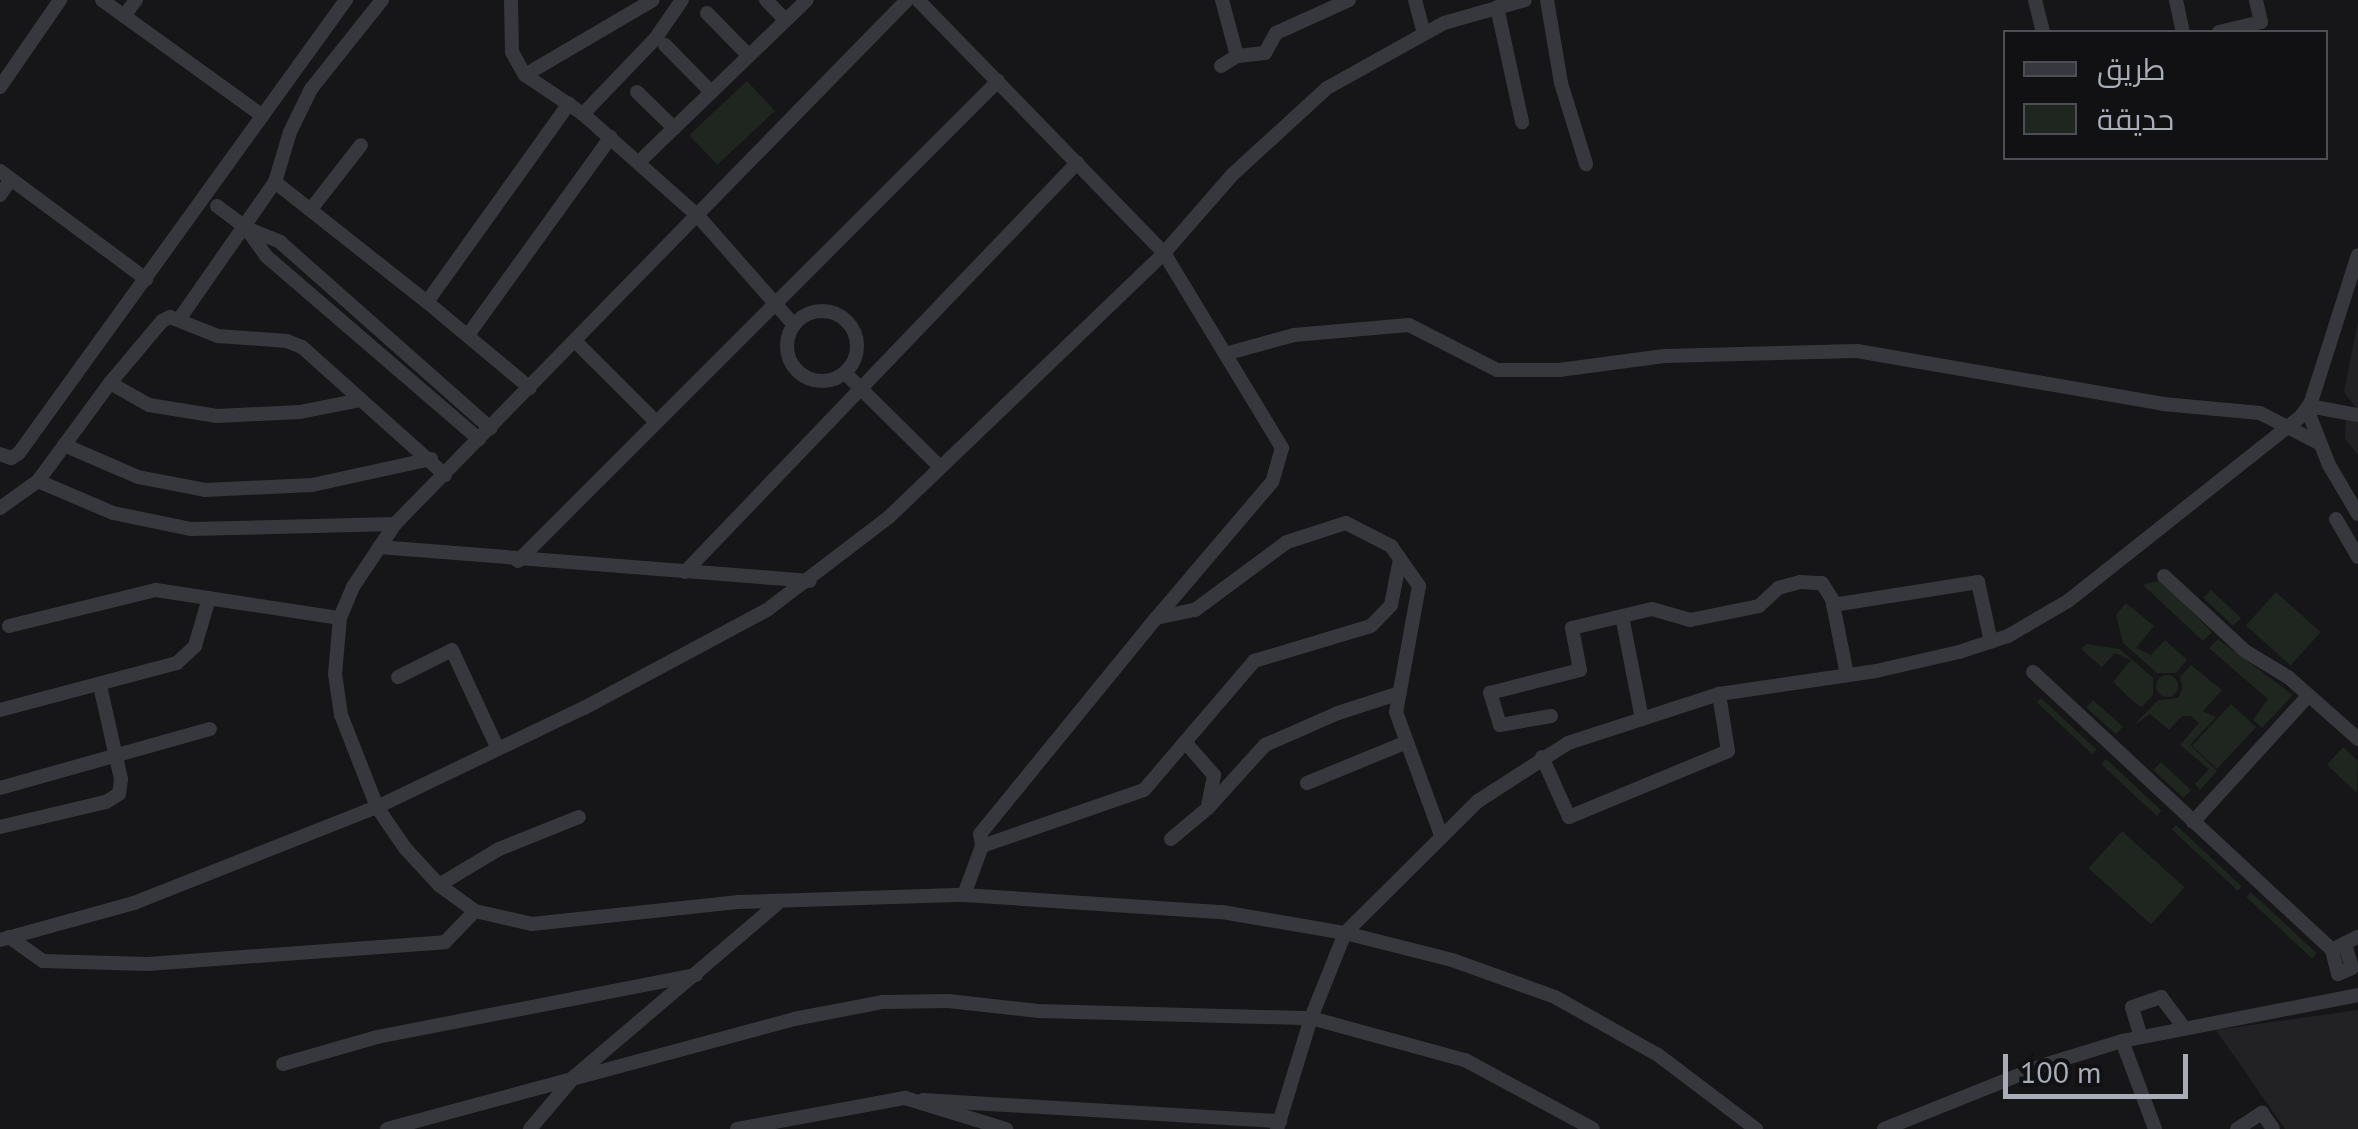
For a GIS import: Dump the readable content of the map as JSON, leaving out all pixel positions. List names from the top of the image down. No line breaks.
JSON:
{"legend":["طريق","حديقة"],"scale_bar":"100 m"}
